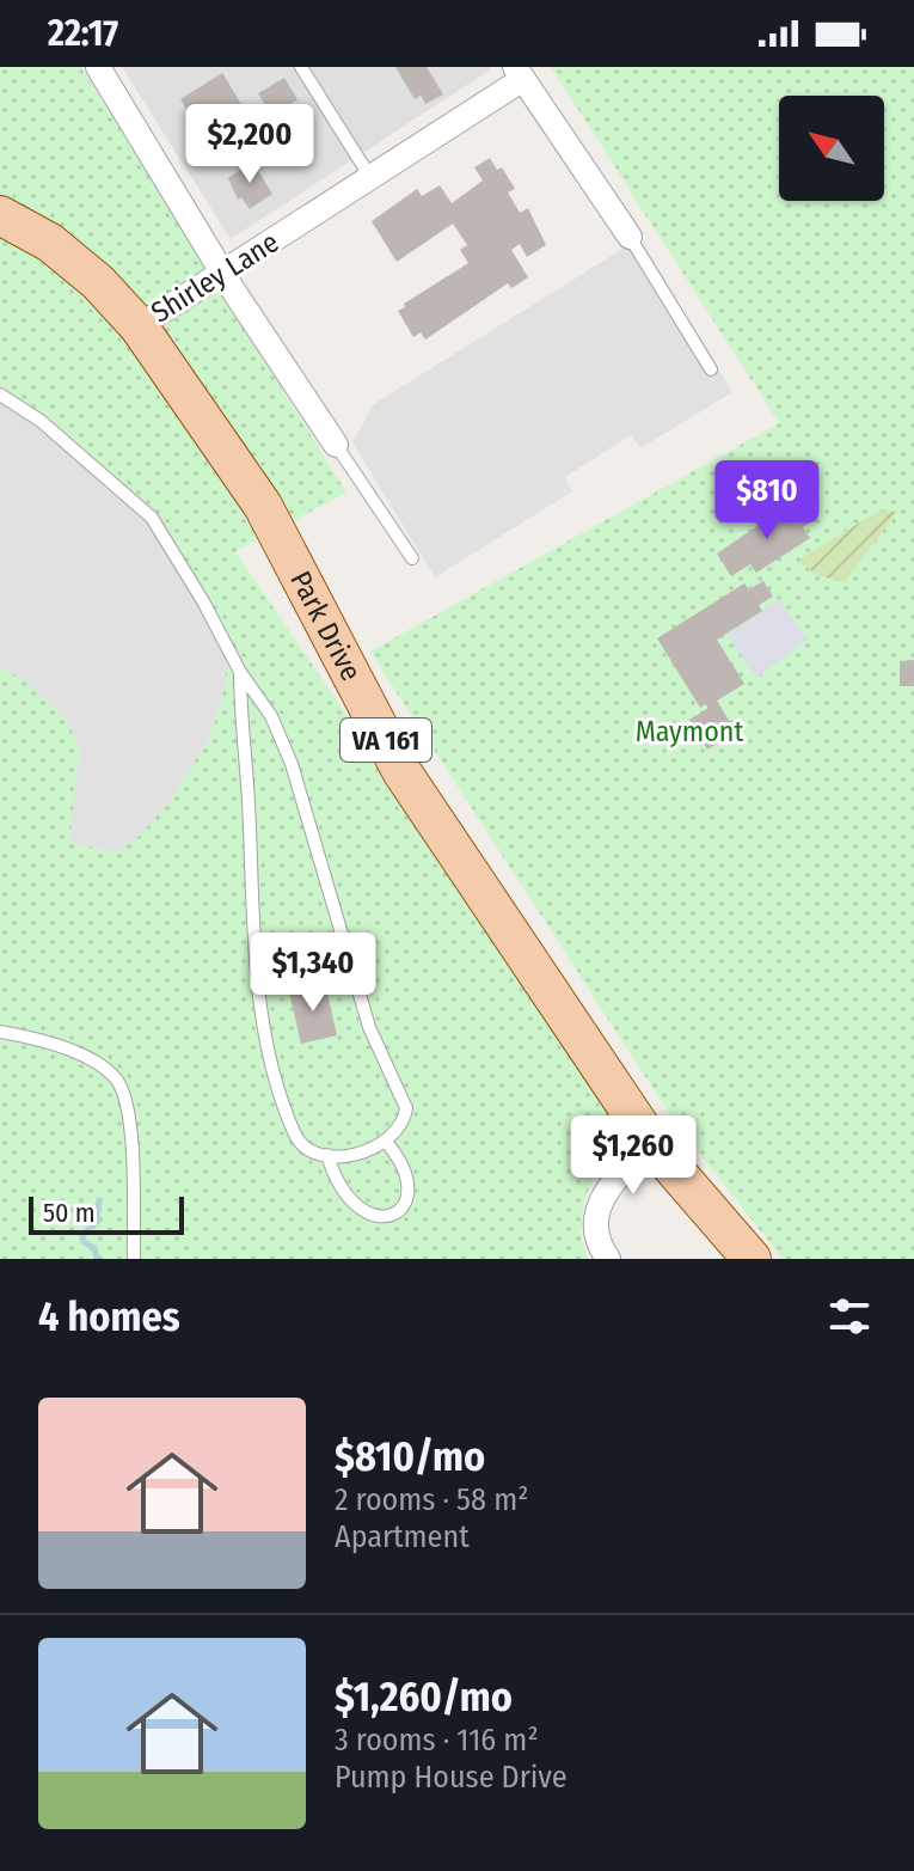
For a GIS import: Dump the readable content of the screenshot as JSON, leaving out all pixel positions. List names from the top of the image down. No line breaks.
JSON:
{"streets":{"main road":["Park Drive","VA 161"],"street":["Shirley Lane"]},"crossings":[["Shirley Lane","Park Drive"]],"parks":["Maymont"],"scale_bar":"50 m","north":"top left","page":{"status":"22:17","price":["$2,200","$810","$1,340","$1,260"],"scale":"50 m","heading":"4 homes","list":[{"name":"$810/mo","note":"2 rooms · 58 m² · Apartment"},{"name":"$1,260/mo","note":"3 rooms · 116 m² · Pump House Drive"}]}}
